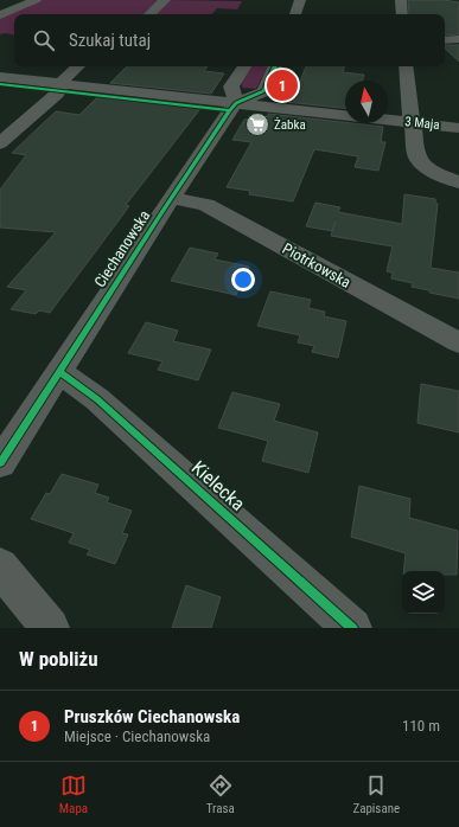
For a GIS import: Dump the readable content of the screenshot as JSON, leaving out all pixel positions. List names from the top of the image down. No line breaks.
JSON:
{"streets":{"street":["3 Maja","Ciechanowska","Piotrkowska","Kielecka"]},"crossings":[["Ciechanowska","Piotrkowska"],["Ciechanowska","Kielecka"]],"places":{"supermarket":["Żabka"]},"north":"top","page":{"search":"Szukaj tutaj","pins":"1","heading":"W pobliżu","list":[{"mark":"1","name":"Pruszków Ciechanowska","note":"Miejsce · Ciechanowska","value":"110 m"}],"nav":["Mapa","Trasa","Zapisane"]}}
